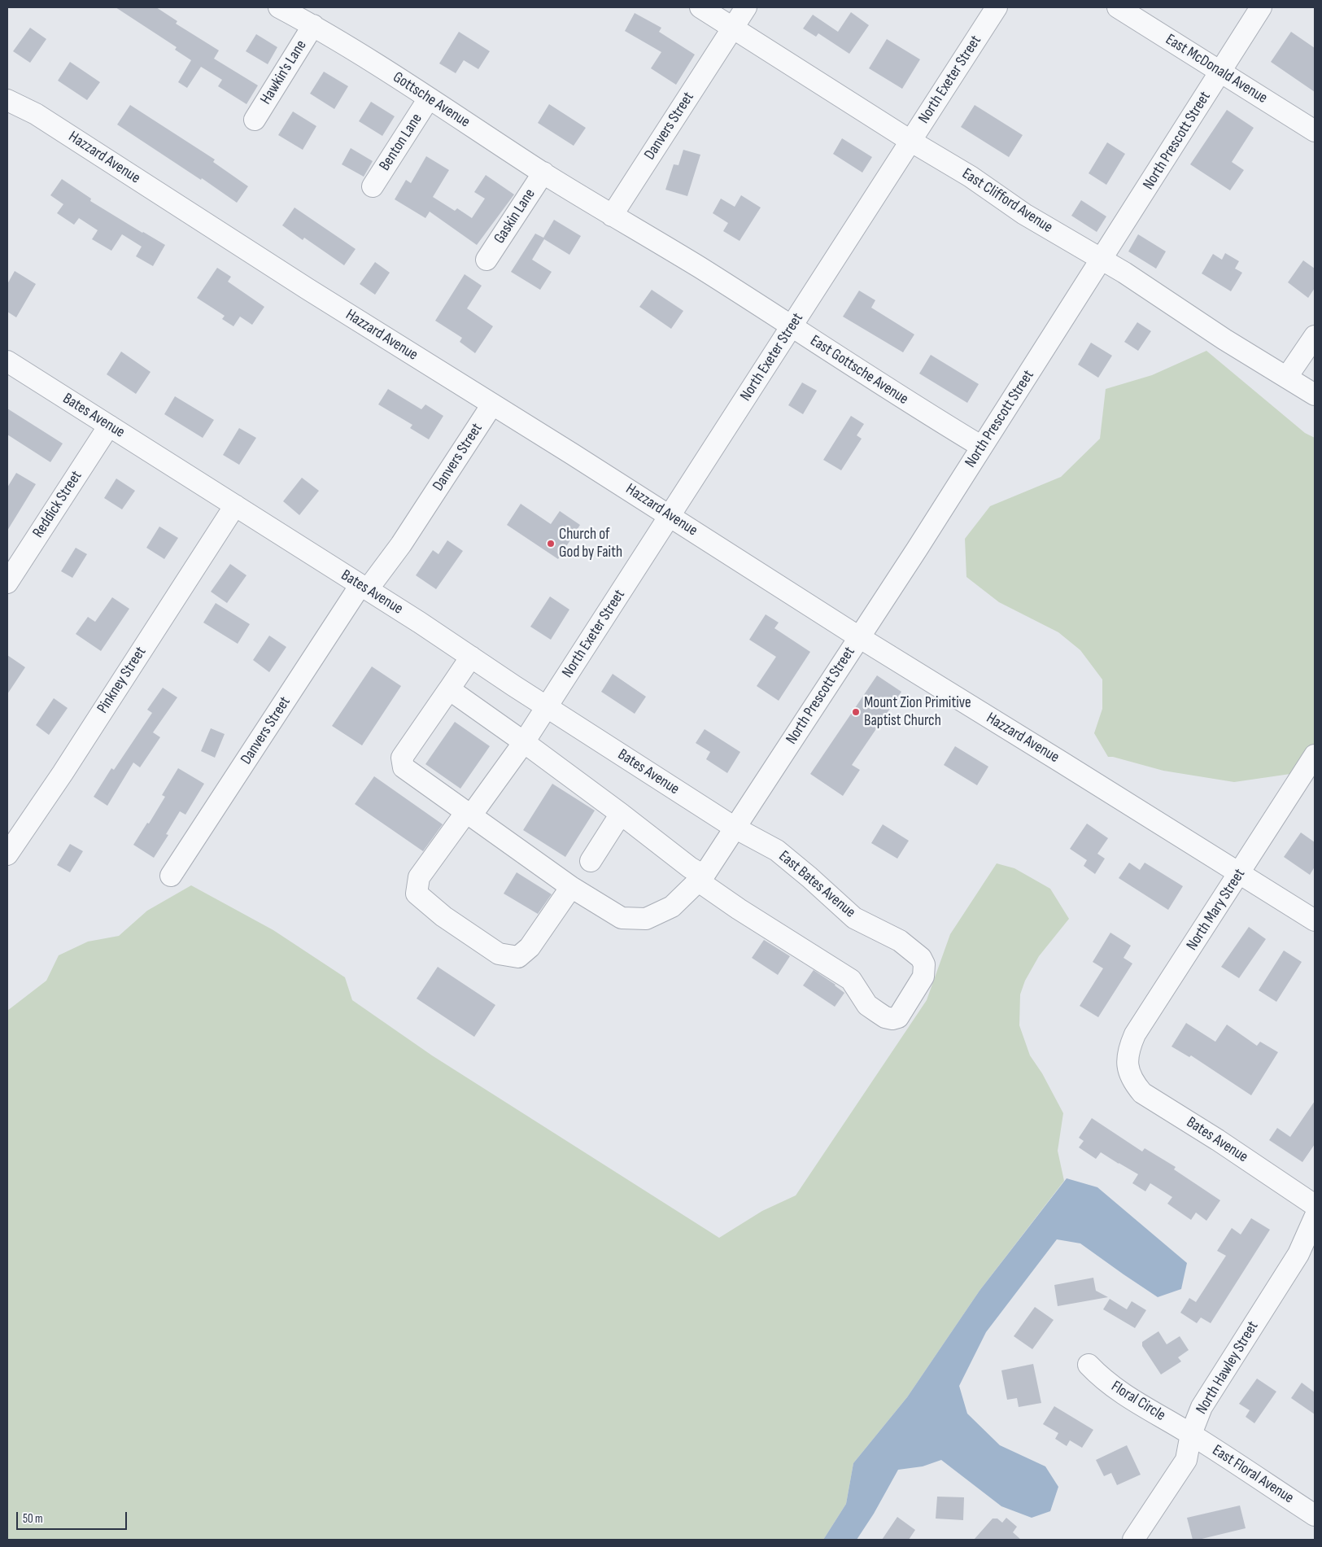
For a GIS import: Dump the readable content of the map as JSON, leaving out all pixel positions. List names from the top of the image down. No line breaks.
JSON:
{"streets":{"street":["East McDonald Avenue","Hawkin's Lane","North Exeter Street","Gottsche Avenue","Danvers Street","North Prescott Street","Benton Lane","Hazzard Avenue","East Clifford Avenue","Gaskin Lane","East Gottsche Avenue","Bates Avenue","Reddick Street","Pinkney Street","East Bates Avenue","North Mary Street","North Hawley Street","Floral Circle","East Floral Avenue"]},"crossings":[["East McDonald Avenue","North Prescott Street"],["Hawkin's Lane","Gottsche Avenue"],["North Exeter Street","North Prescott Street"],["North Exeter Street","Hazzard Avenue"],["North Exeter Street","East Clifford Avenue"],["North Exeter Street","East Gottsche Avenue"],["North Exeter Street","Bates Avenue"],["North Exeter Street","East Bates Avenue"],["Gottsche Avenue","Danvers Street"],["Gottsche Avenue","Benton Lane"],["Gottsche Avenue","Gaskin Lane"],["Gottsche Avenue","East Gottsche Avenue"],["Danvers Street","Hazzard Avenue"],["Danvers Street","East Clifford Avenue"],["Danvers Street","East Gottsche Avenue"],["Danvers Street","Bates Avenue"],["North Prescott Street","Hazzard Avenue"],["North Prescott Street","East Clifford Avenue"],["North Prescott Street","East Gottsche Avenue"],["North Prescott Street","Bates Avenue"],["North Prescott Street","East Bates Avenue"],["Hazzard Avenue","North Mary Street"],["Bates Avenue","Reddick Street"],["Bates Avenue","Pinkney Street"],["Bates Avenue","East Bates Avenue"],["Bates Avenue","North Mary Street"],["North Hawley Street","Floral Circle"],["North Hawley Street","East Floral Avenue"],["Floral Circle","East Floral Avenue"]],"places":["Church of God by Faith","Mount Zion Primitive Baptist Church"],"scale_bar":"50 m"}
